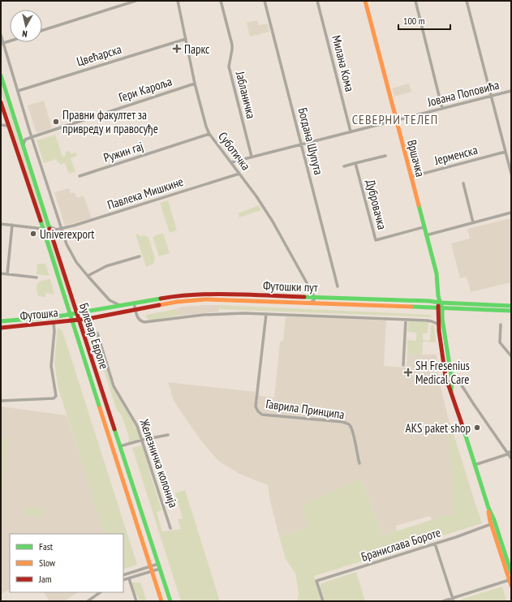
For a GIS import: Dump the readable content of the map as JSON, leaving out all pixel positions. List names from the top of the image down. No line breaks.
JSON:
{"streets":{"main road":["Вршачка","Футошки пут","Футошка","Булевар Европе"],"street":["Цвећарска","Милана Кома","Гери Кароља","Јована Поповића","Јабланичка","Богдана Шупута","Суботичка","Ружин гај","Јерменска","Павлека Мишкине","Дубровачка","Гаврила Принципа","Железничка колонија","Бранислава Бороте"]},"crossings":[["Цвећарска","Суботичка"],["Милана Кома","Јована Поповића"],["Гери Кароља","Суботичка"],["Гери Кароља","Булевар Европе"],["Јована Поповића","Јабланичка"],["Јована Поповића","Богдана Шупута"],["Јована Поповића","Суботичка"],["Јована Поповића","Вршачка"],["Суботичка","Ружин гај"],["Суботичка","Павлека Мишкине"],["Суботичка","Футошки пут"],["Јерменска","Вршачка"],["Вршачка","Дубровачка"],["Вршачка","Футошки пут"],["Павлека Мишкине","Булевар Европе"],["Футошки пут","Футошка"],["Футошки пут","Булевар Европе"],["Футошка","Булевар Европе"]],"districts":["СЕВЕРНИ ТЕЛЕП"],"places":{"health":["Паркс","SH Fresenius Medical Care"],"other":["Правни факултет за привреду и правосуђе","Univerexport","AKS paket shop"]},"legend":["Fast","Slow","Jam"],"scale_bar":"100 m","north":"bottom"}
